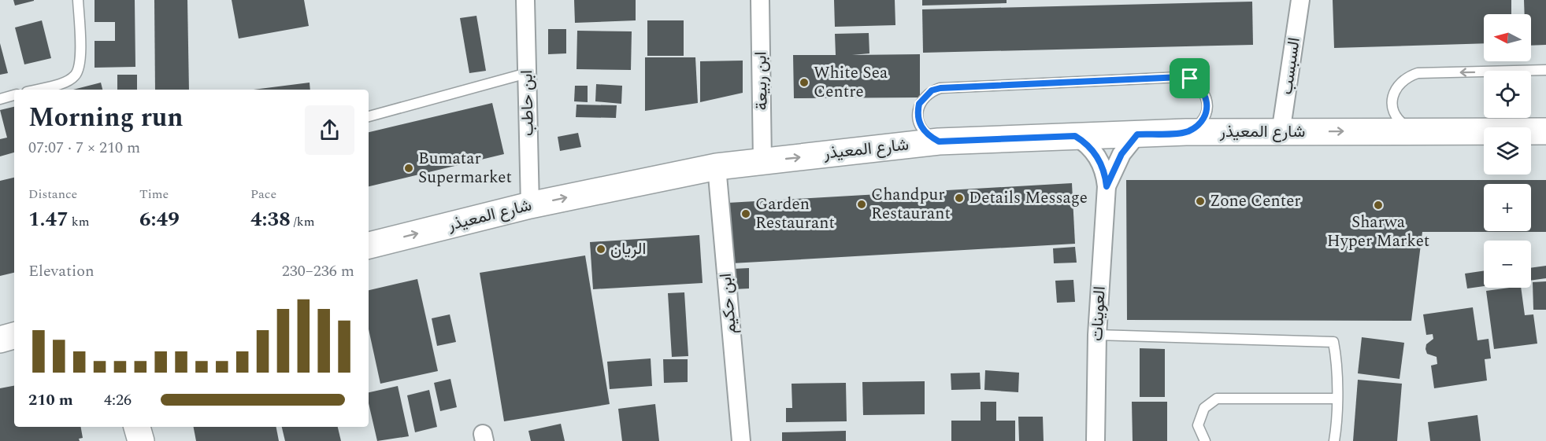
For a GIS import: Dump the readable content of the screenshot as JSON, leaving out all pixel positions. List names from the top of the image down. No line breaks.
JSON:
{"streets":{"street":["السبسب","ابن ربيعة","ابن حاطب","شارع المعيذر","ابن حكيم","العوينات"]},"crossings":[["السبسب","شارع المعيذر"],["ابن ربيعة","شارع المعيذر"],["ابن حاطب","شارع المعيذر"],["شارع المعيذر","ابن حكيم"],["شارع المعيذر","العوينات"]],"one_way":["شارع المعيذر"],"places":["White Sea Centre","Bumatar Supermarket","Details Message","Zone Center","Chandpur Restaurant","Sharwa Hyper Market","Garden Restaurant","الريان"],"north":"left","page":{"map_buttons":["+","−"],"heading":["Morning run","07:07 · 7 × 210 m"],"stats":[["Distance","1.47 km"],["Time","6:49"],["Pace","4:38 /km"]],"chart":["Elevation","230–236 m"],"list":[{"name":"210 m","note":"4:26"}]}}
